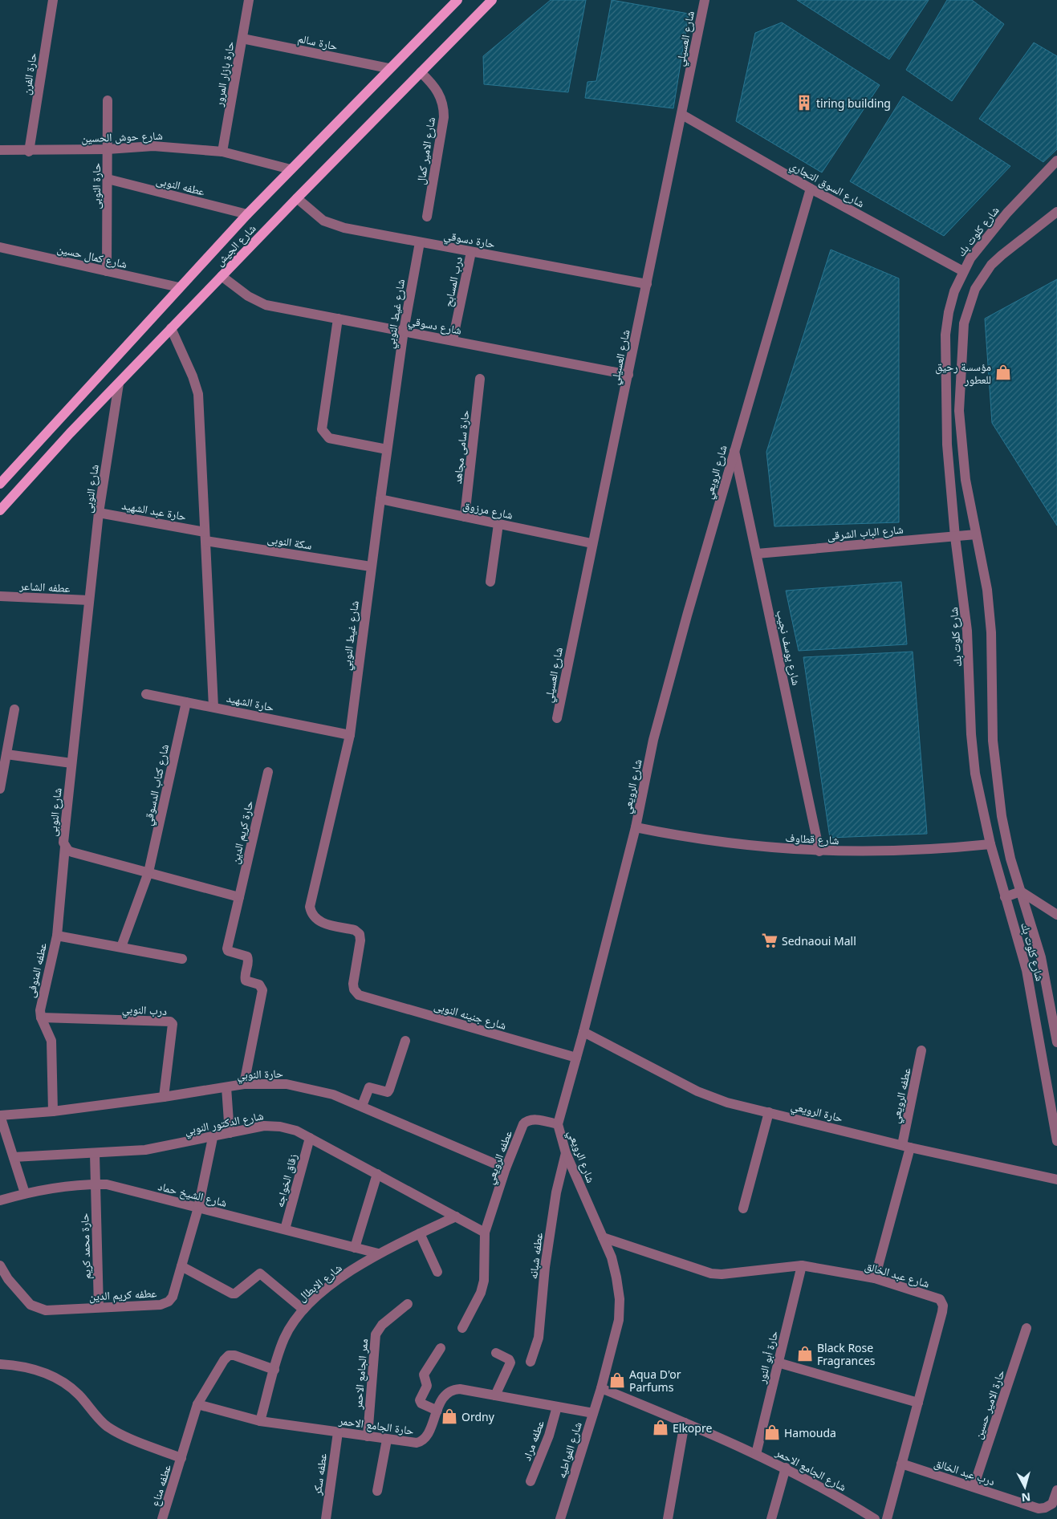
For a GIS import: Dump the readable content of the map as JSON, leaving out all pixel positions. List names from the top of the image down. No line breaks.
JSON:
{"streets":{"main road":["شارع الجيش"],"street":["شارع العسيلي","حارة سالم","حارة الفرن","حارة بازار المرور","شارع حوش الحسين","شارع الامير كمال","شارع السوق التجاري","عطفه النوبى","حارة النوبى","شارع كلوت بك","حارة دسوقي","شارع كمال حسين","درب المسابح","شارع غيط النوبي","شارع دسوقي","حارة سامى مجاهد","شارع الرويعي","شارع النوبى","شارع مرزوق","حارة عبد الشهيد","شارع الباب الشرقى","سكة النوبى","عطفه الشاعر","شارع يوسف نجيب","حارة الشهيد","شارع كتاب الدسوقي","حارة كريم الدين","شارع قطاوف","عطفه المنوفى","درب النوبي","شارع جنينه النوبى","حارة النوبي","عطفه الرويعي","حارة الرويعي","شارع الدكتور النوبي","زقاق الخواجه","شارع الشيخ حماد","حارة محمد كريم","عطفه شبانه","شارع عبد الخالق","شارع الابطال","عطفه كريم الدين","حارة أبو النور","ممر الجامع الاحمر","حارة الامير حسين","حارة الجامع الاحمر","عطفه مراد","شارع الفواطيه","شارع الجامع الاحمر","درب عبد الخالق","عطفه سكر","عطفه مناع"]},"crossings":[["شارع العسيلي","شارع السوق التجاري"],["شارع العسيلي","حارة دسوقي"],["شارع العسيلي","شارع دسوقي"],["شارع العسيلي","شارع مرزوق"],["حارة سالم","حارة بازار المرور"],["حارة سالم","شارع الجيش"],["حارة الفرن","شارع حوش الحسين"],["حارة بازار المرور","شارع حوش الحسين"],["شارع حوش الحسين","حارة النوبى"],["شارع حوش الحسين","شارع الجيش"],["شارع الامير كمال","شارع الجيش"],["شارع السوق التجاري","شارع كلوت بك"],["شارع السوق التجاري","شارع الرويعي"],["عطفه النوبى","حارة النوبى"],["عطفه النوبى","شارع الجيش"],["حارة النوبى","شارع كمال حسين"],["شارع كلوت بك","شارع الباب الشرقى"],["شارع كلوت بك","شارع قطاوف"],["حارة دسوقي","شارع الجيش"],["حارة دسوقي","درب المسابح"],["حارة دسوقي","شارع غيط النوبي"],["شارع الجيش","شارع كمال حسين"],["شارع الجيش","شارع دسوقي"],["شارع الجيش","شارع النوبى"],["درب المسابح","شارع دسوقي"],["شارع غيط النوبي","شارع دسوقي"],["شارع غيط النوبي","شارع مرزوق"],["شارع غيط النوبي","سكة النوبى"],["شارع غيط النوبي","حارة الشهيد"],["شارع غيط النوبي","شارع جنينه النوبى"],["حارة سامى مجاهد","شارع مرزوق"],["شارع الرويعي","شارع يوسف نجيب"],["شارع الرويعي","شارع قطاوف"],["شارع الرويعي","شارع جنينه النوبى"],["شارع الرويعي","عطفه الرويعي"],["شارع الرويعي","حارة الرويعي"],["شارع الرويعي","عطفه شبانه"],["شارع الرويعي","شارع عبد الخالق"],["شارع الرويعي","شارع الفواطيه"],["شارع الرويعي","شارع الجامع الاحمر"],["شارع النوبى","حارة عبد الشهيد"],["شارع النوبى","عطفه الشاعر"],["شارع النوبى","شارع كتاب الدسوقي"],["شارع النوبى","حارة كريم الدين"],["حارة عبد الشهيد","سكة النوبى"],["شارع الباب الشرقى","شارع يوسف نجيب"],["شارع يوسف نجيب","شارع قطاوف"],["حارة الشهيد","شارع كتاب الدسوقي"],["شارع كتاب الدسوقي","عطفه المنوفى"],["عطفه المنوفى","درب النوبي"],["عطفه المنوفى","حارة النوبي"],["درب النوبي","حارة النوبي"],["حارة النوبي","عطفه الرويعي"],["عطفه الرويعي","حارة الرويعي"],["عطفه الرويعي","شارع الدكتور النوبي"],["عطفه الرويعي","شارع عبد الخالق"],["شارع الدكتور النوبي","زقاق الخواجه"],["شارع الدكتور النوبي","حارة محمد كريم"],["شارع الدكتور النوبي","شارع الابطال"],["شارع الدكتور النوبي","عطفه كريم الدين"],["زقاق الخواجه","شارع الشيخ حماد"],["شارع الشيخ حماد","حارة محمد كريم"],["شارع الشيخ حماد","شارع الابطال"],["شارع الشيخ حماد","عطفه كريم الدين"],["حارة محمد كريم","عطفه كريم الدين"],["شارع عبد الخالق","حارة أبو النور"],["شارع عبد الخالق","درب عبد الخالق"],["شارع الابطال","حارة الجامع الاحمر"],["شارع الابطال","عطفه مناع"],["حارة أبو النور","شارع الجامع الاحمر"],["ممر الجامع الاحمر","حارة الجامع الاحمر"],["حارة الامير حسين","درب عبد الخالق"],["حارة الجامع الاحمر","عطفه مراد"],["حارة الجامع الاحمر","شارع الفواطيه"],["حارة الجامع الاحمر","عطفه سكر"],["حارة الجامع الاحمر","عطفه مناع"],["شارع الفواطيه","شارع الجامع الاحمر"]],"places":{"building":["tiring building"],"shop":["مؤسسة رحيق للعطور","Black Rose Fragrances","Aqua D'or Parfums","Ordny","Elkopre","Hamouda"],"supermarket":["Sednaoui Mall"]},"north":"bottom"}
